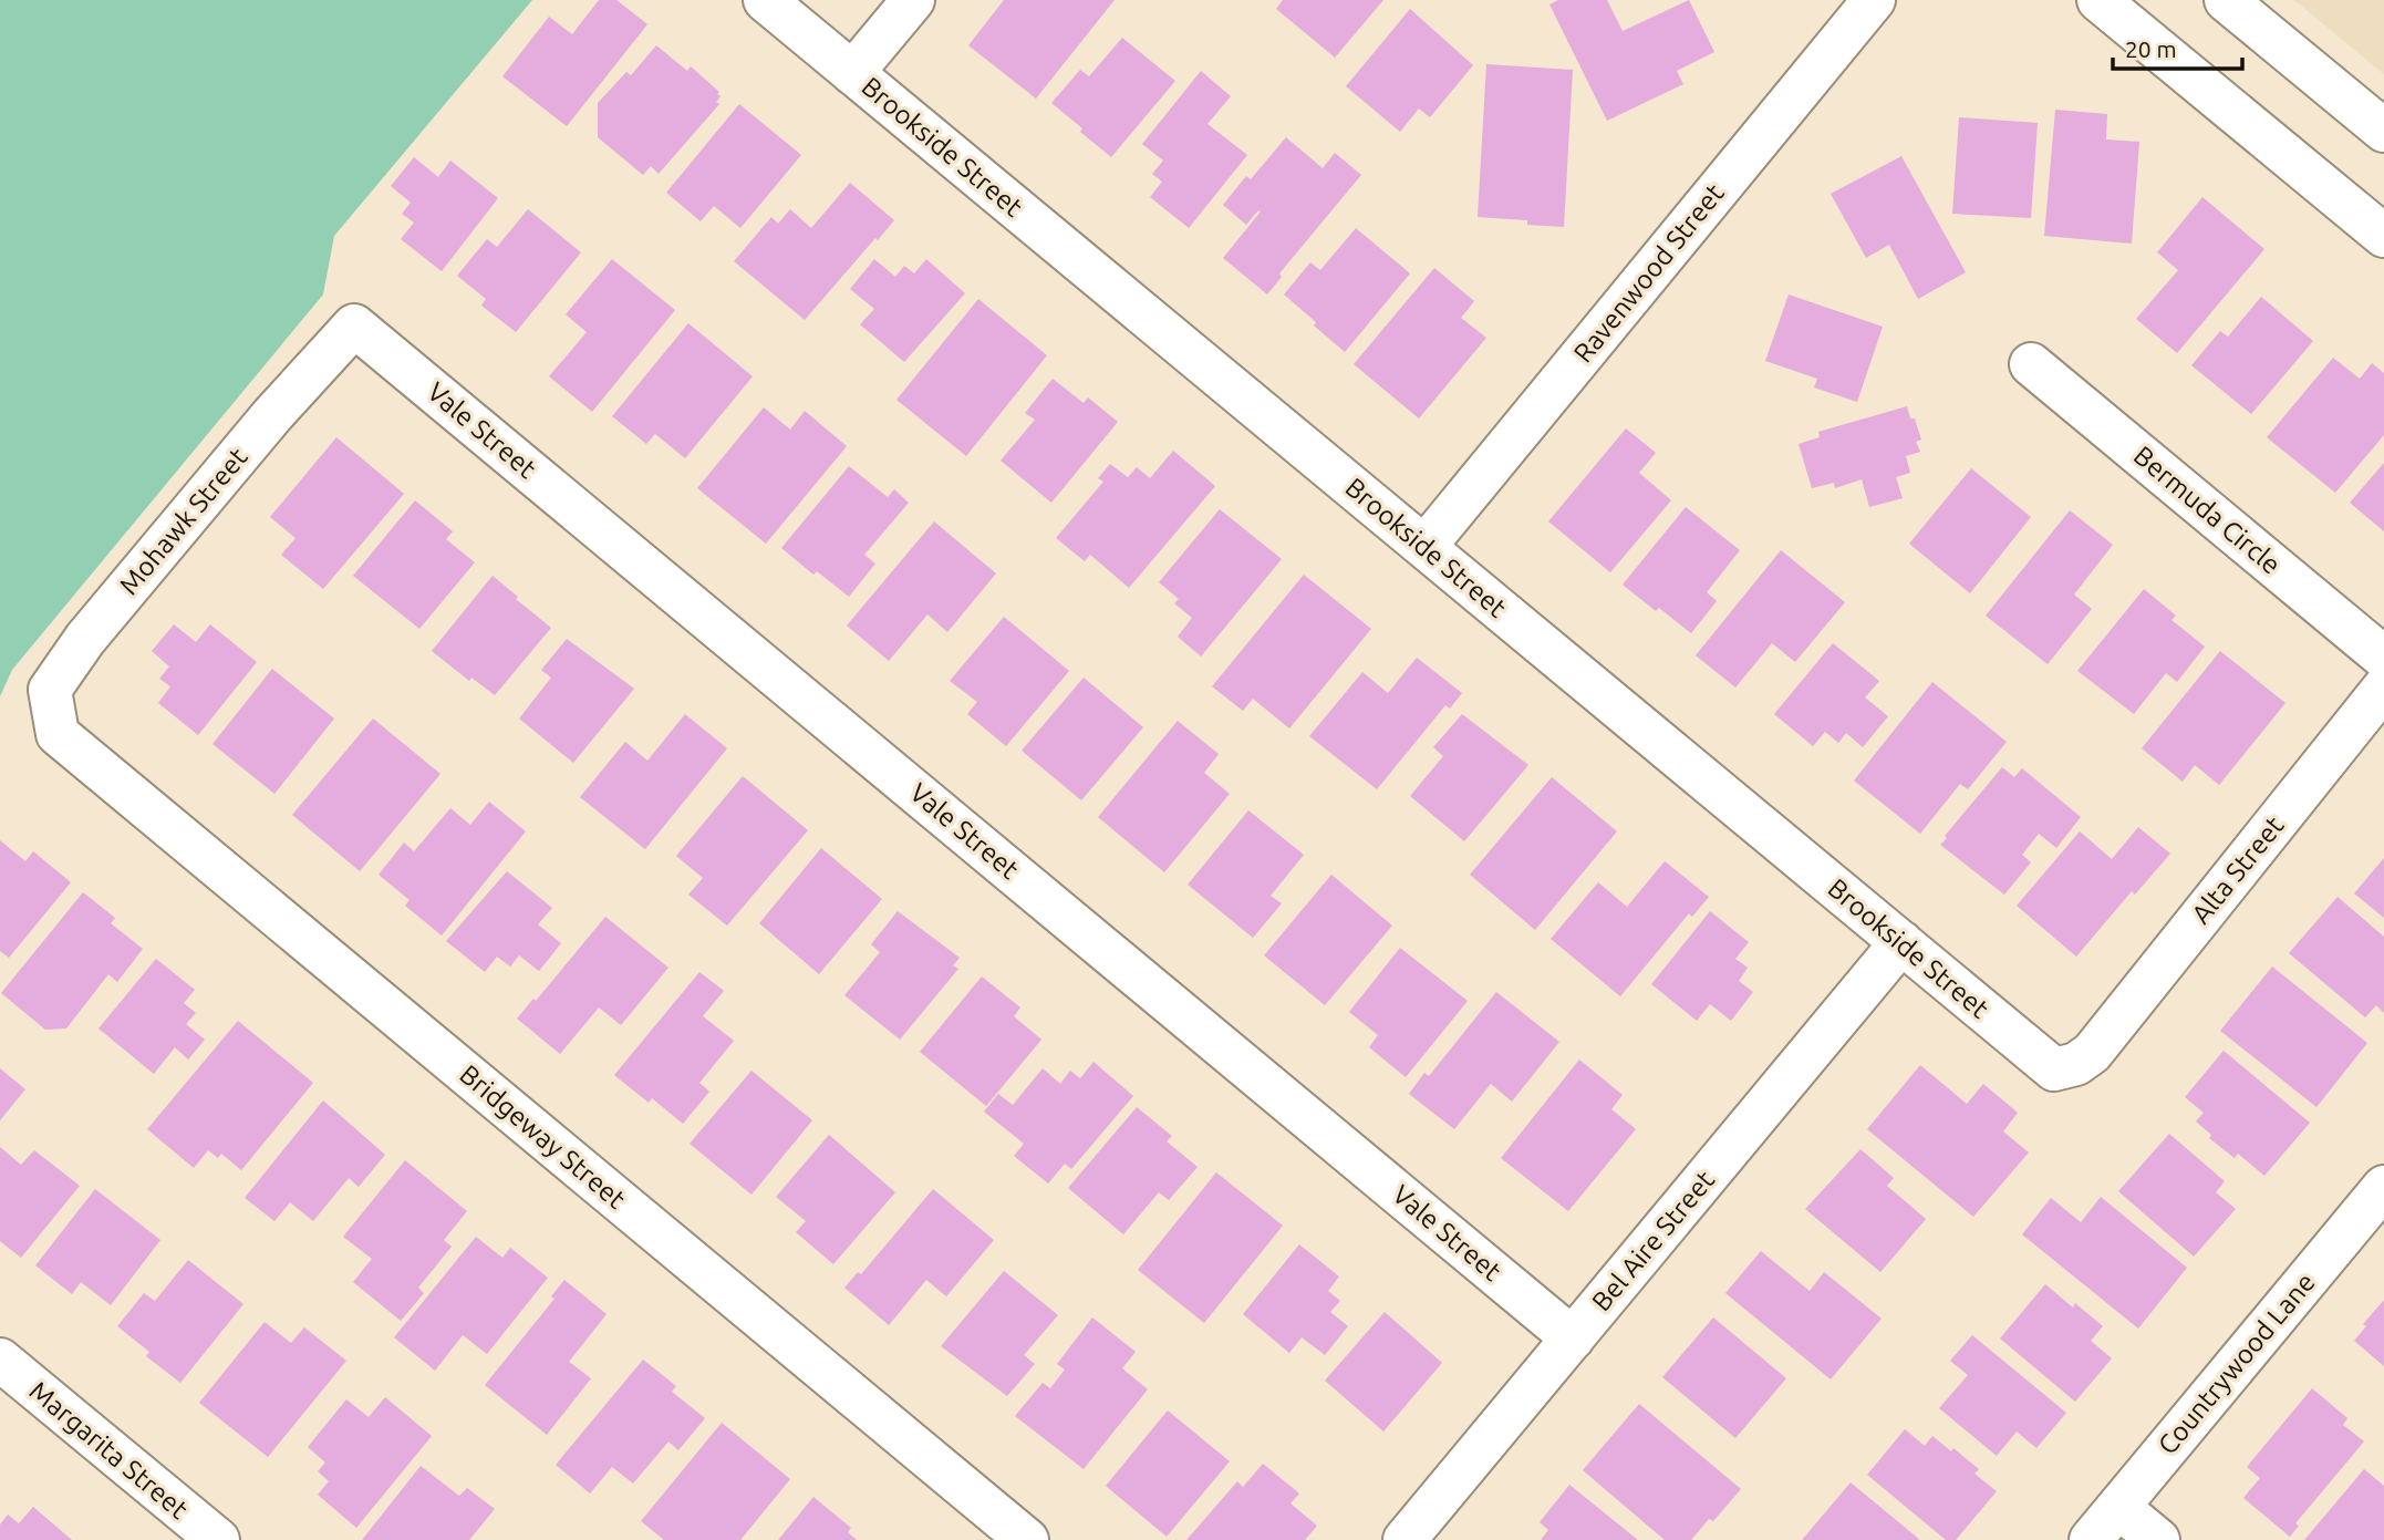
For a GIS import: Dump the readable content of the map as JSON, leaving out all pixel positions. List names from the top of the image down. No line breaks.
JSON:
{"streets":{"street":["Brookside Street","Ravenwood Street","Vale Street","Bermuda Circle","Mohawk Street","Alta Street","Bridgeway Street","Bel Aire Street","Countrywood Lane","Margarita Street"]},"crossings":[["Brookside Street","Ravenwood Street"],["Brookside Street","Alta Street"],["Brookside Street","Bel Aire Street"],["Vale Street","Mohawk Street"],["Vale Street","Bel Aire Street"],["Mohawk Street","Bridgeway Street"]],"scale_bar":"20 m"}
